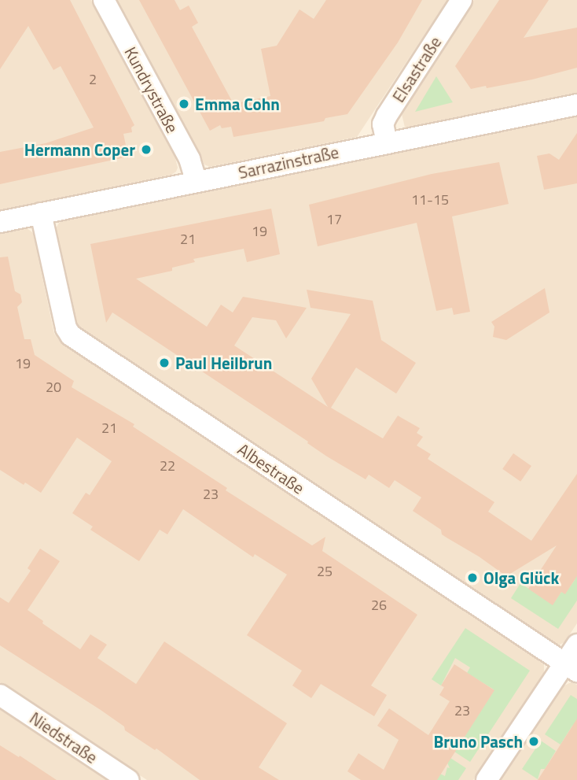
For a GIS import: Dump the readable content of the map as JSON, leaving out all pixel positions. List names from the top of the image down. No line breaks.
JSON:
{"streets":{"street":["Elsastraße","Kundrystraße","Sarrazinstraße","Albestraße","Niedstraße"]},"crossings":[["Elsastraße","Sarrazinstraße"],["Kundrystraße","Sarrazinstraße"],["Sarrazinstraße","Albestraße"]],"places":["Emma Cohn","Hermann Coper","Paul Heilbrun","Olga Glück","Bruno Pasch"],"house_numbers":["2","11-15","17","19","21","19","20","21","22","23","25","26","23"]}
